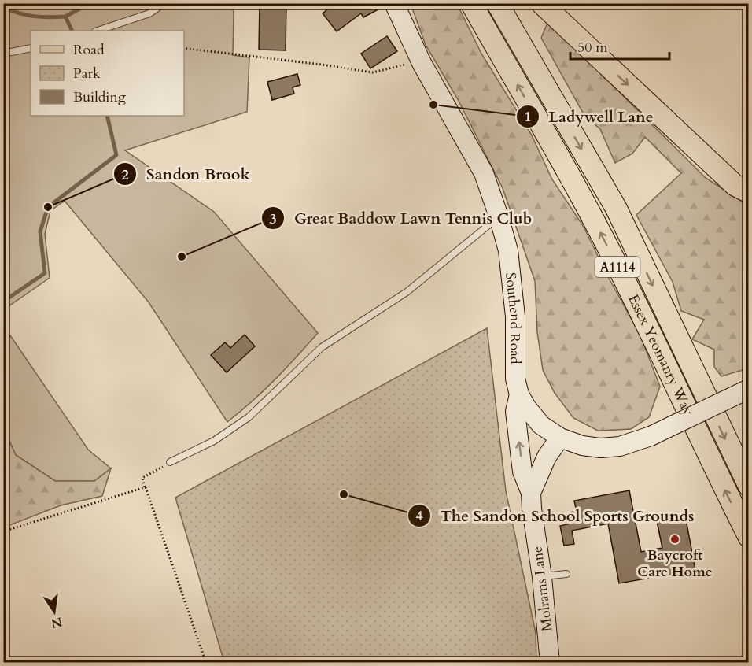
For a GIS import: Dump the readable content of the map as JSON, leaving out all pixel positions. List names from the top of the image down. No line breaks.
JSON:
{"streets":{"main road":["A1114","Essex Yeomanry Way"],"street":["Southend Road","Molrams Lane"]},"crossings":[["Southend Road","Molrams Lane"]],"one_way":["Molrams Lane"],"places":["Ladywell Lane","Sandon Brook","Great Baddow Lawn Tennis Club","The Sandon School Sports Grounds","Baycroft Care Home"],"legend":["Road","Park","Building"],"scale_bar":"50 m","north":"bottom"}
